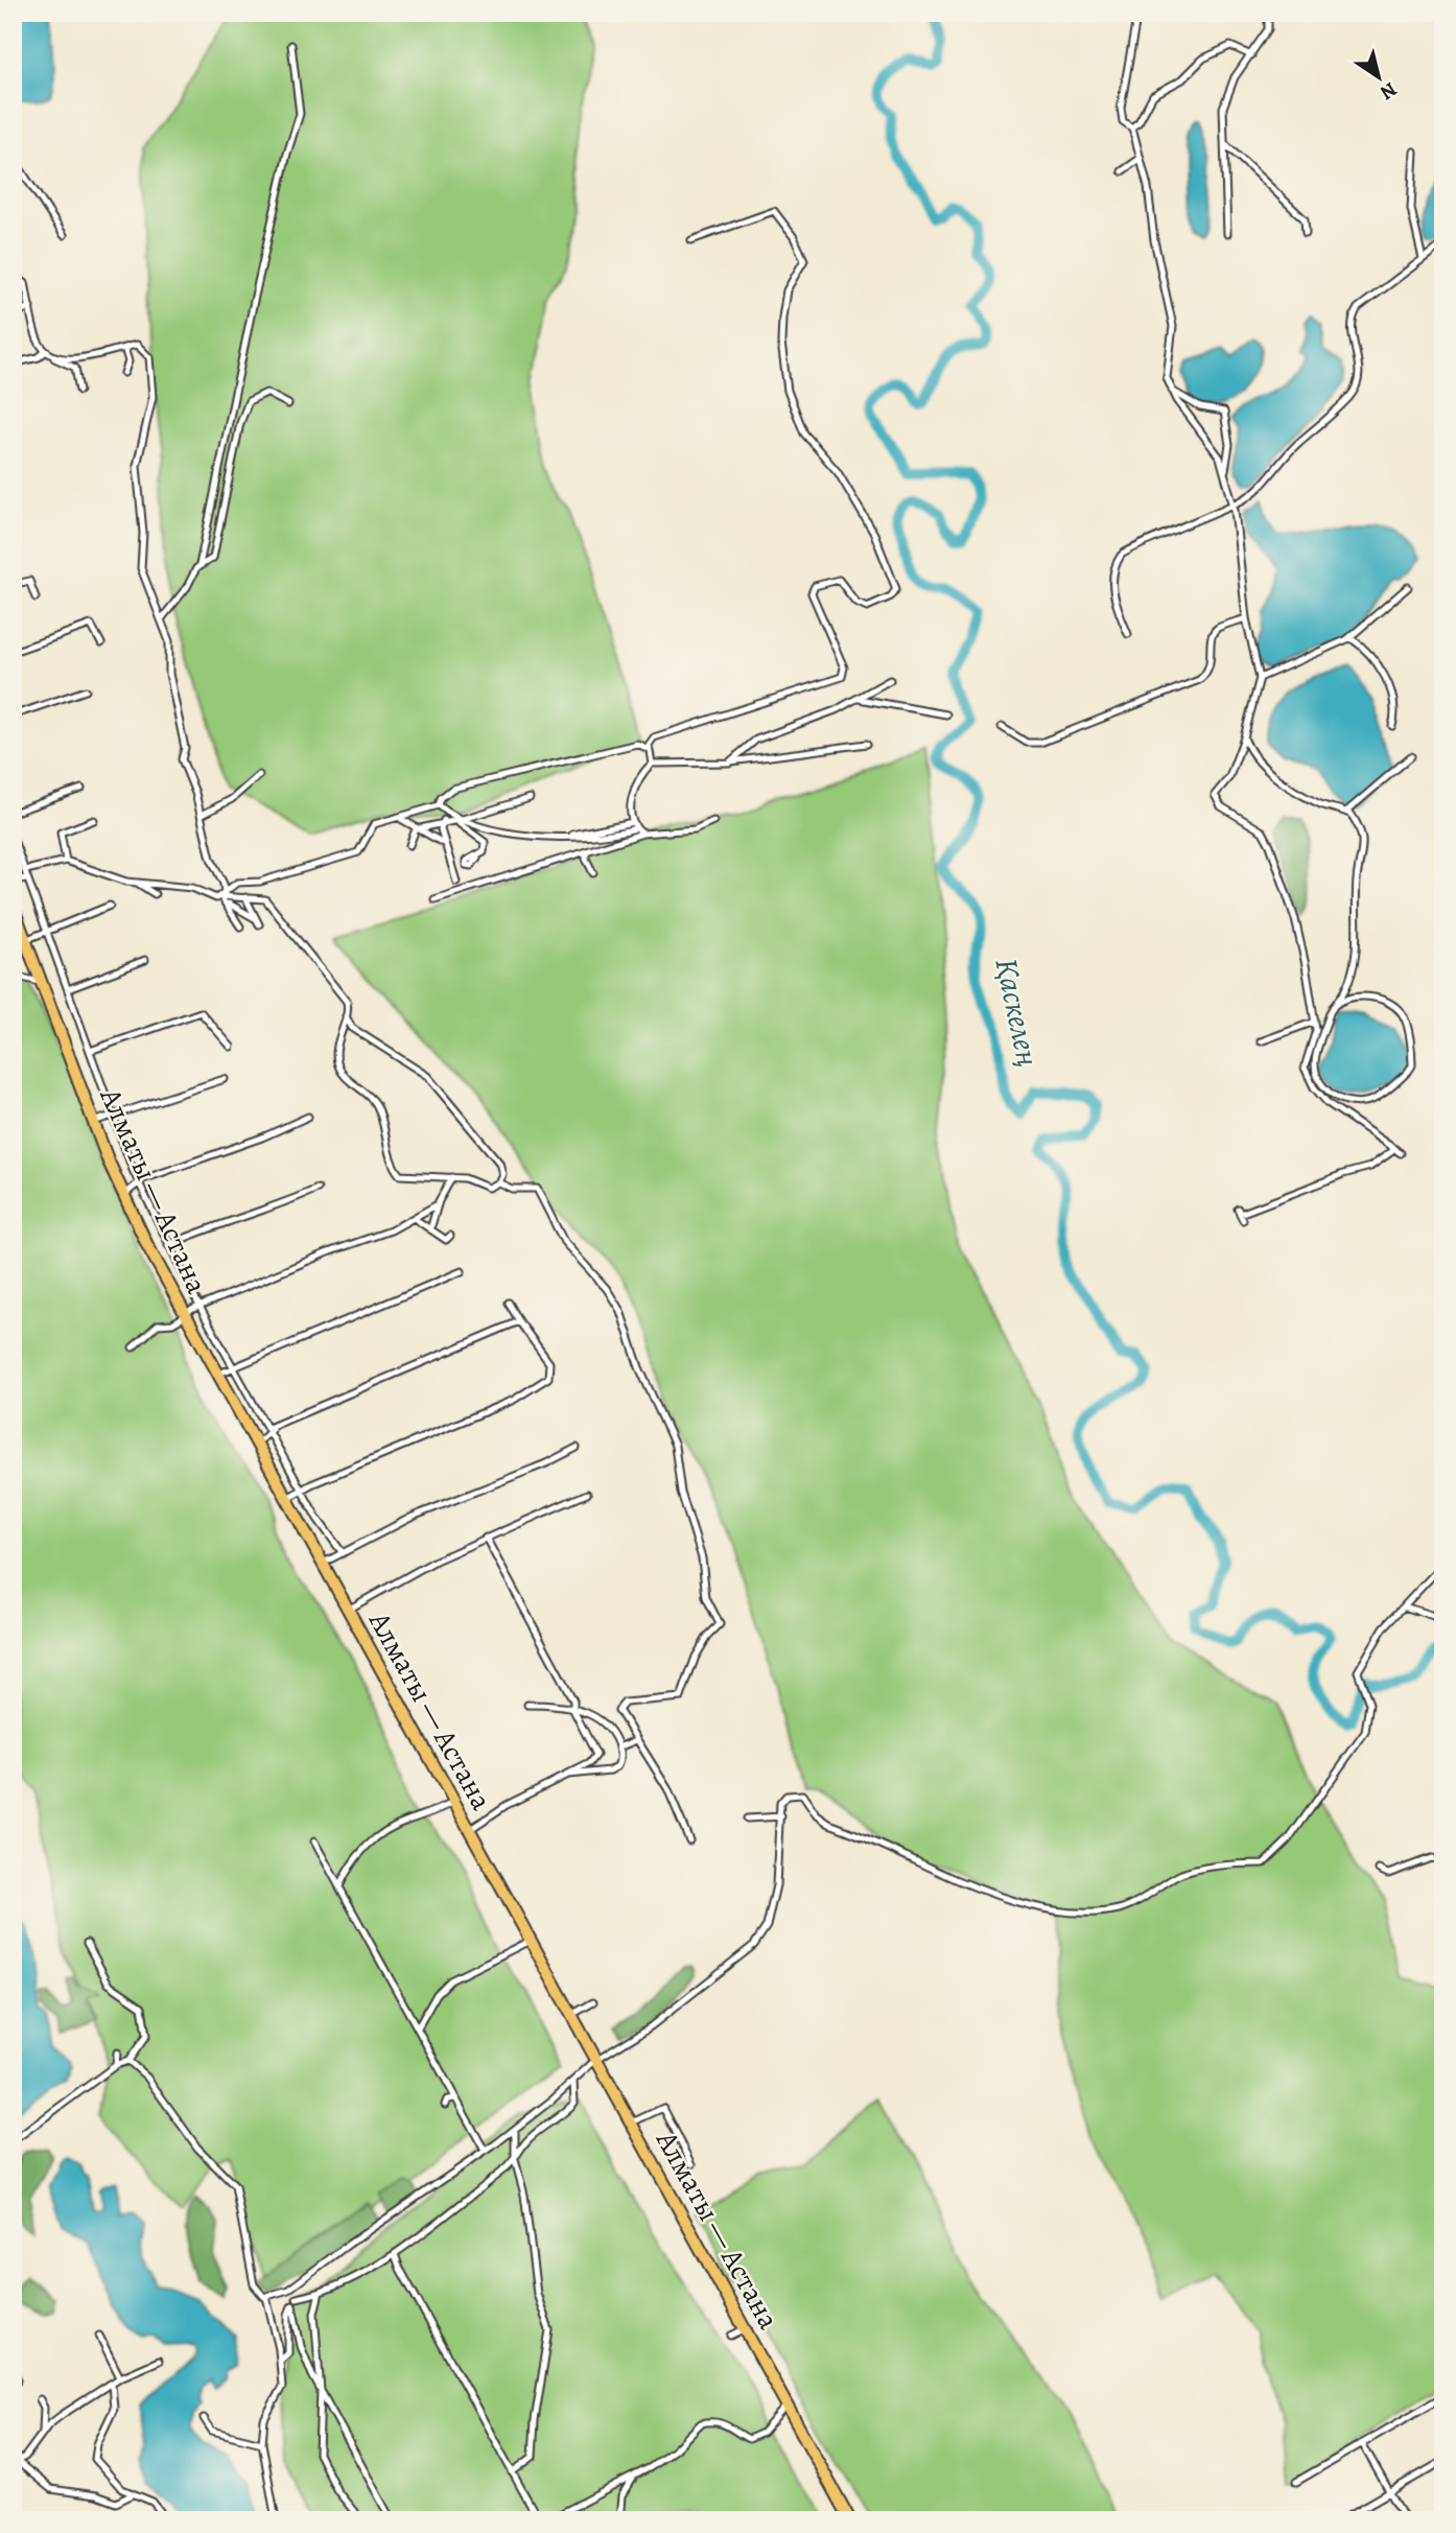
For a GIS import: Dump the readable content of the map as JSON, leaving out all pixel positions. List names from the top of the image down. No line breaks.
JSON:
{"streets":{"highway":["Алматы — Астана"]},"water":["Қаскелең"],"north":"bottom right"}
